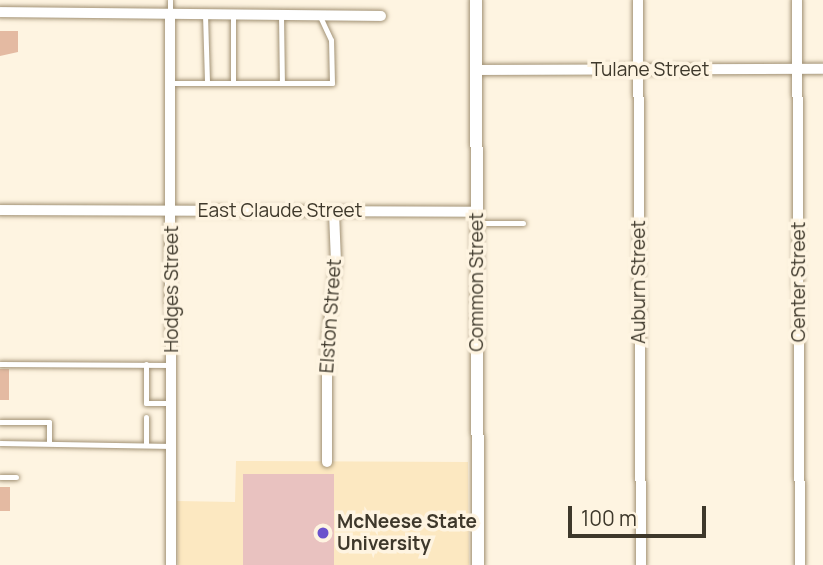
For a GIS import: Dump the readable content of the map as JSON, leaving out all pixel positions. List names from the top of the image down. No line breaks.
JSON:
{"streets":{"street":["Tulane Street","East Claude Street","Common Street","Auburn Street","Center Street","Hodges Street","Elston Street"]},"crossings":[["Tulane Street","Common Street"],["Tulane Street","Auburn Street"],["Tulane Street","Center Street"],["East Claude Street","Common Street"],["East Claude Street","Hodges Street"],["East Claude Street","Elston Street"]],"places":["McNeese State University"],"scale_bar":"100 m"}
